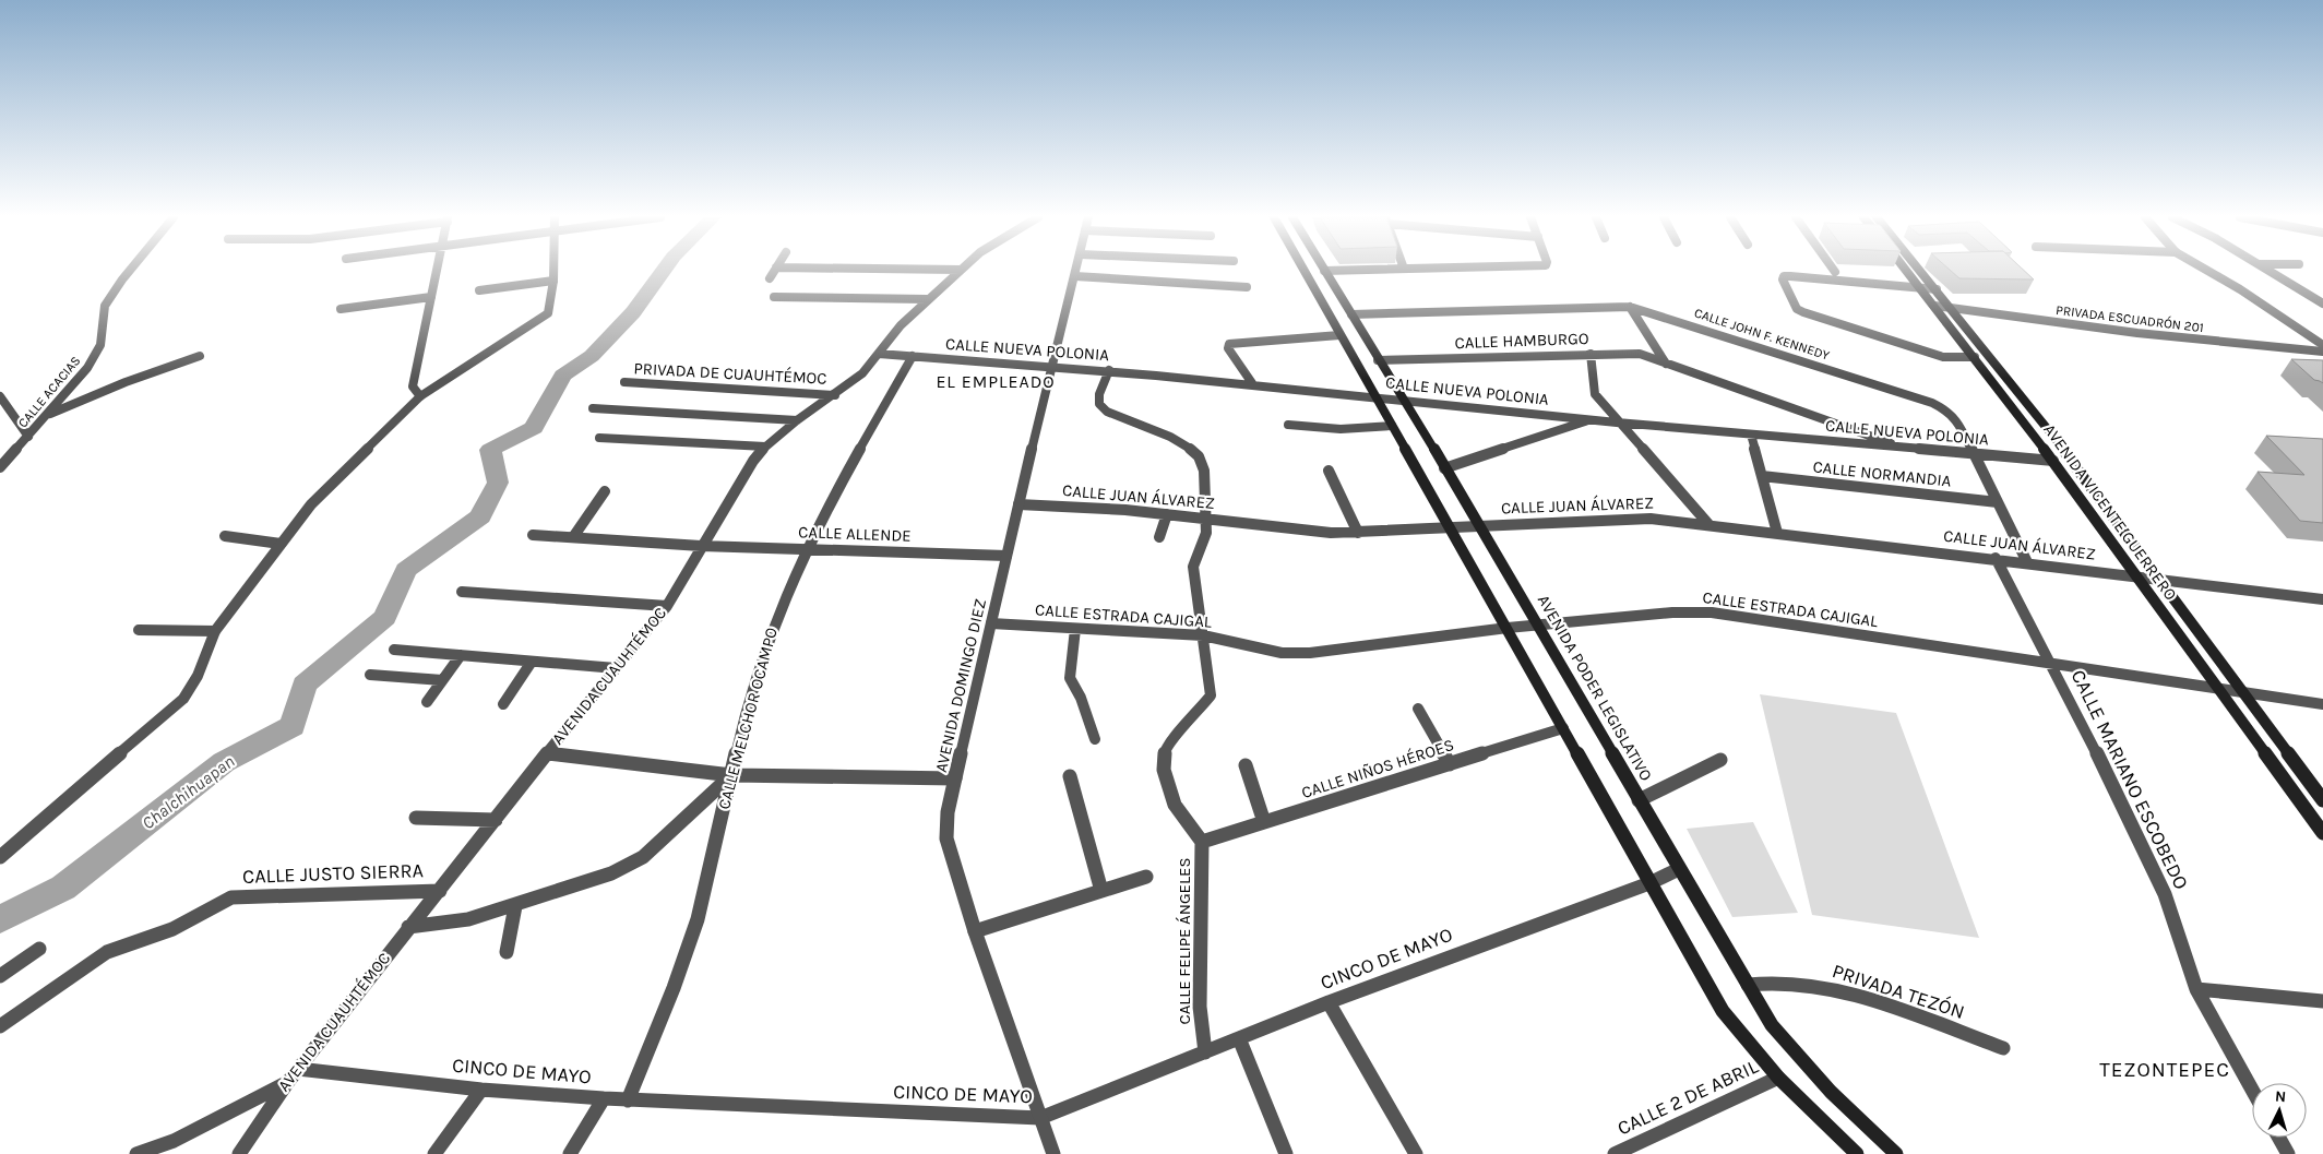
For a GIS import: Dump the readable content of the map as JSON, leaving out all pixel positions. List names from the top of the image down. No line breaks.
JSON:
{"streets":{"main road":["AVENIDA VICENTE GUERRERO","AVENIDA PODER LEGISLATIVO"],"street":["PRIVADA ESCUADRÓN 201","CALLE JOHN F. KENNEDY","CALLE HAMBURGO","CALLE NUEVA POLONIA","PRIVADA DE CUAUHTÉMOC","CALLE ACACIAS","CALLE NORMANDIA","CALLE JUAN ÁLVAREZ","CALLE ALLENDE","CALLE ESTRADA CAJIGAL","AVENIDA CUAUHTÉMOC","AVENIDA DOMINGO DIEZ","CALLE MELCHOR OCAMPO","CALLE NIÑOS HÉROES","CALLE MARIANO ESCOBEDO","CALLE JUSTO SIERRA","CALLE FELIPE ÁNGELES","CINCO DE MAYO","PRIVADA TEZÓN","CALLE 2 DE ABRIL"]},"crossings":[["PRIVADA ESCUADRÓN 201","AVENIDA VICENTE GUERRERO"],["CALLE JOHN F. KENNEDY","CALLE NUEVA POLONIA"],["CALLE JOHN F. KENNEDY","CALLE NORMANDIA"],["CALLE JOHN F. KENNEDY","CALLE JUAN ÁLVAREZ"],["CALLE JOHN F. KENNEDY","AVENIDA PODER LEGISLATIVO"],["CALLE HAMBURGO","CALLE NUEVA POLONIA"],["CALLE HAMBURGO","AVENIDA PODER LEGISLATIVO"],["CALLE NUEVA POLONIA","AVENIDA VICENTE GUERRERO"],["CALLE NUEVA POLONIA","AVENIDA CUAUHTÉMOC"],["CALLE NUEVA POLONIA","AVENIDA DOMINGO DIEZ"],["CALLE NUEVA POLONIA","AVENIDA PODER LEGISLATIVO"],["CALLE NUEVA POLONIA","CALLE MELCHOR OCAMPO"],["CALLE NUEVA POLONIA","CALLE FELIPE ÁNGELES"],["PRIVADA DE CUAUHTÉMOC","AVENIDA CUAUHTÉMOC"],["CALLE JUAN ÁLVAREZ","AVENIDA VICENTE GUERRERO"],["CALLE JUAN ÁLVAREZ","AVENIDA DOMINGO DIEZ"],["CALLE JUAN ÁLVAREZ","AVENIDA PODER LEGISLATIVO"],["CALLE JUAN ÁLVAREZ","CALLE MARIANO ESCOBEDO"],["CALLE JUAN ÁLVAREZ","CALLE FELIPE ÁNGELES"],["AVENIDA VICENTE GUERRERO","CALLE ESTRADA CAJIGAL"],["CALLE ALLENDE","AVENIDA CUAUHTÉMOC"],["CALLE ALLENDE","AVENIDA DOMINGO DIEZ"],["CALLE ALLENDE","CALLE MELCHOR OCAMPO"],["CALLE ESTRADA CAJIGAL","AVENIDA DOMINGO DIEZ"],["CALLE ESTRADA CAJIGAL","AVENIDA PODER LEGISLATIVO"],["CALLE ESTRADA CAJIGAL","CALLE MARIANO ESCOBEDO"],["CALLE ESTRADA CAJIGAL","CALLE FELIPE ÁNGELES"],["AVENIDA CUAUHTÉMOC","CALLE JUSTO SIERRA"],["AVENIDA CUAUHTÉMOC","CINCO DE MAYO"],["AVENIDA DOMINGO DIEZ","CINCO DE MAYO"],["AVENIDA PODER LEGISLATIVO","CINCO DE MAYO"],["AVENIDA PODER LEGISLATIVO","PRIVADA TEZÓN"],["CALLE MELCHOR OCAMPO","CINCO DE MAYO"],["CALLE NIÑOS HÉROES","CALLE FELIPE ÁNGELES"],["CALLE FELIPE ÁNGELES","CINCO DE MAYO"]],"districts":["EL EMPLEADO","TEZONTEPEC"],"water":["Chalchihuapan"],"north":"top"}
